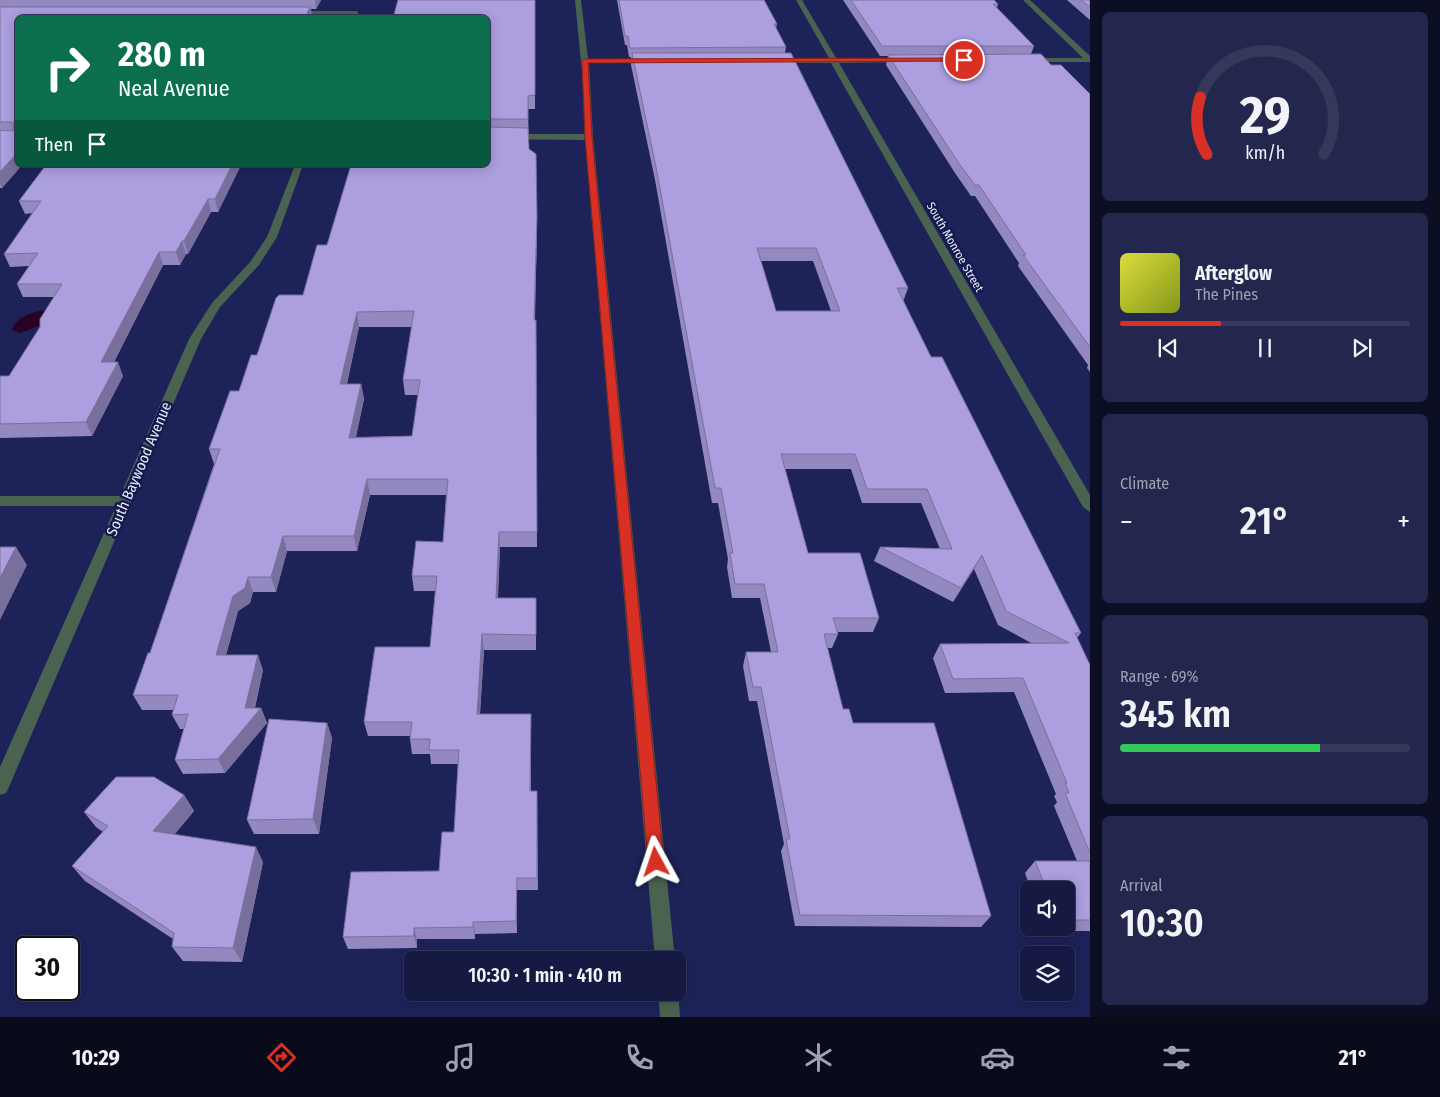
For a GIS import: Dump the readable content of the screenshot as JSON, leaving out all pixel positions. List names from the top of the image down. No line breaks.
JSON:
{"streets":{"street":["South Monroe Street","South Baywood Avenue"]},"page":{"turn":["280 m","Neal Avenue"],"then":"Then","song":["Afterglow","The Pines"],"tile":["Climate",["Range · 69%","345 km"],["Arrival","10:30"]],"heat":["−","21°","+"],"limit":"30","trip":"10:30 · 1 min · 410 m","tabs":["10:29","21°"],"gauge":["29","km/h"]}}
